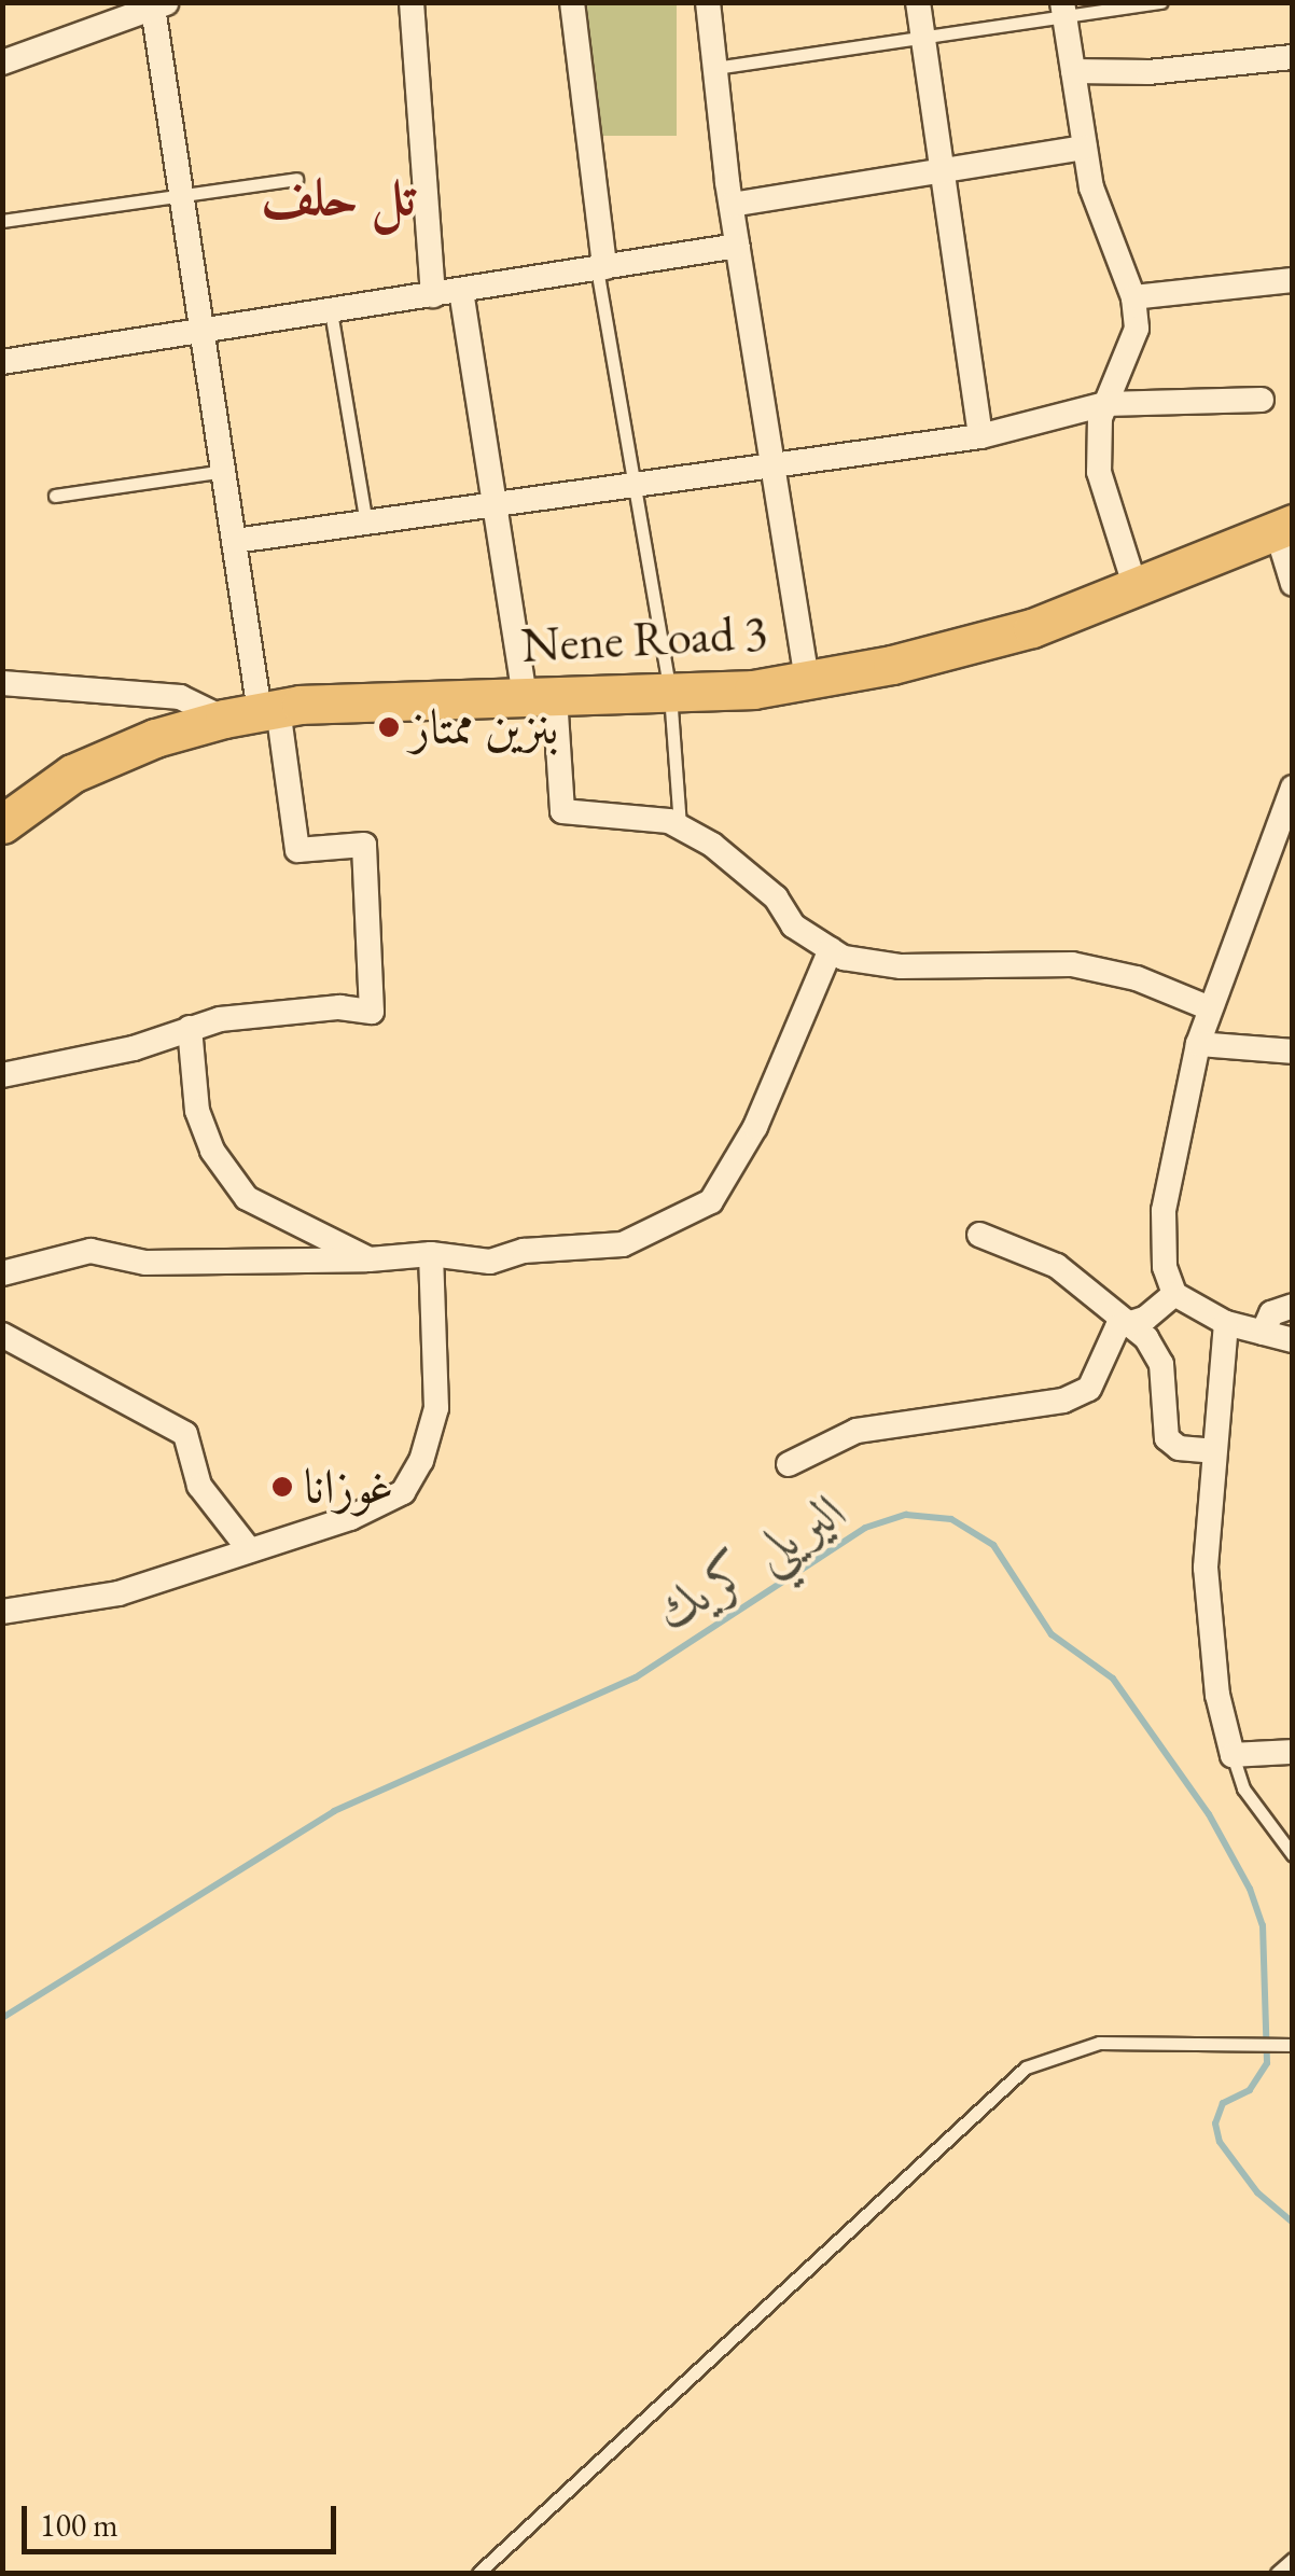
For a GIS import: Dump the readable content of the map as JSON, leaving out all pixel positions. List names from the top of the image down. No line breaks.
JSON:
{"streets":{"main road":["Nene Road 3"]},"districts":["تل حلف"],"water":["اليريلي كريك"],"places":["بنزين ممتاز","غوزانا"],"scale_bar":"100 m"}
